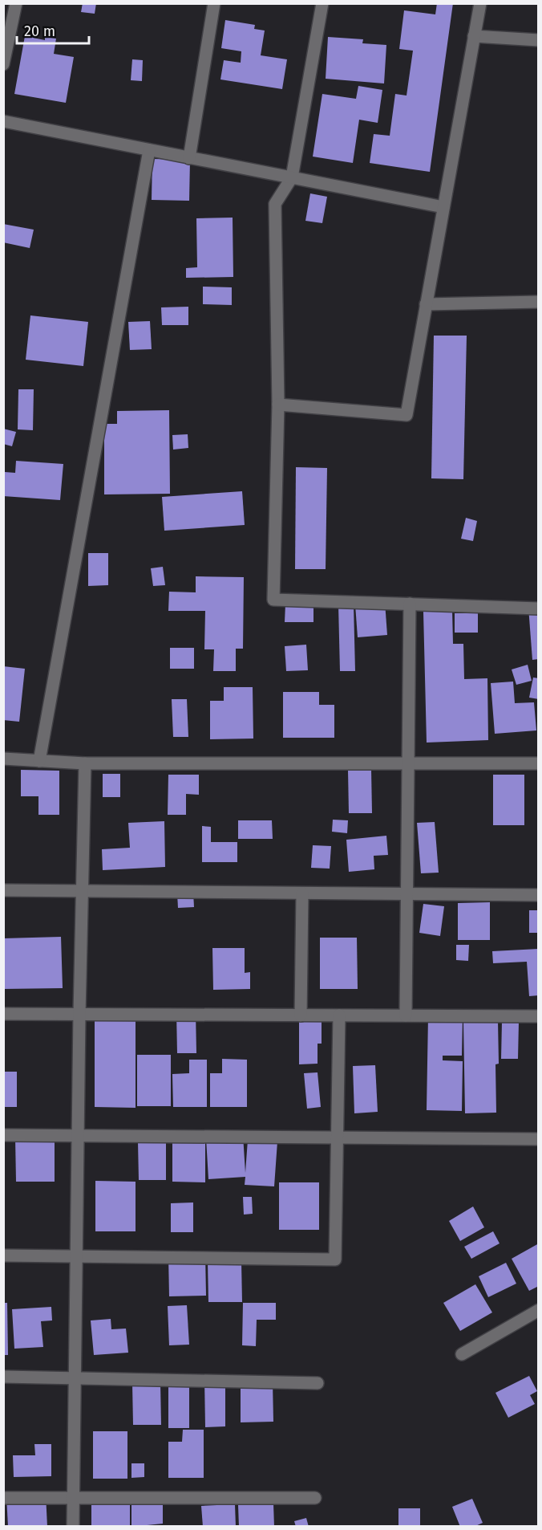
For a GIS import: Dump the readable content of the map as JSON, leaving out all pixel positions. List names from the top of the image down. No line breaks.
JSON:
{"scale_bar":"20 m"}
